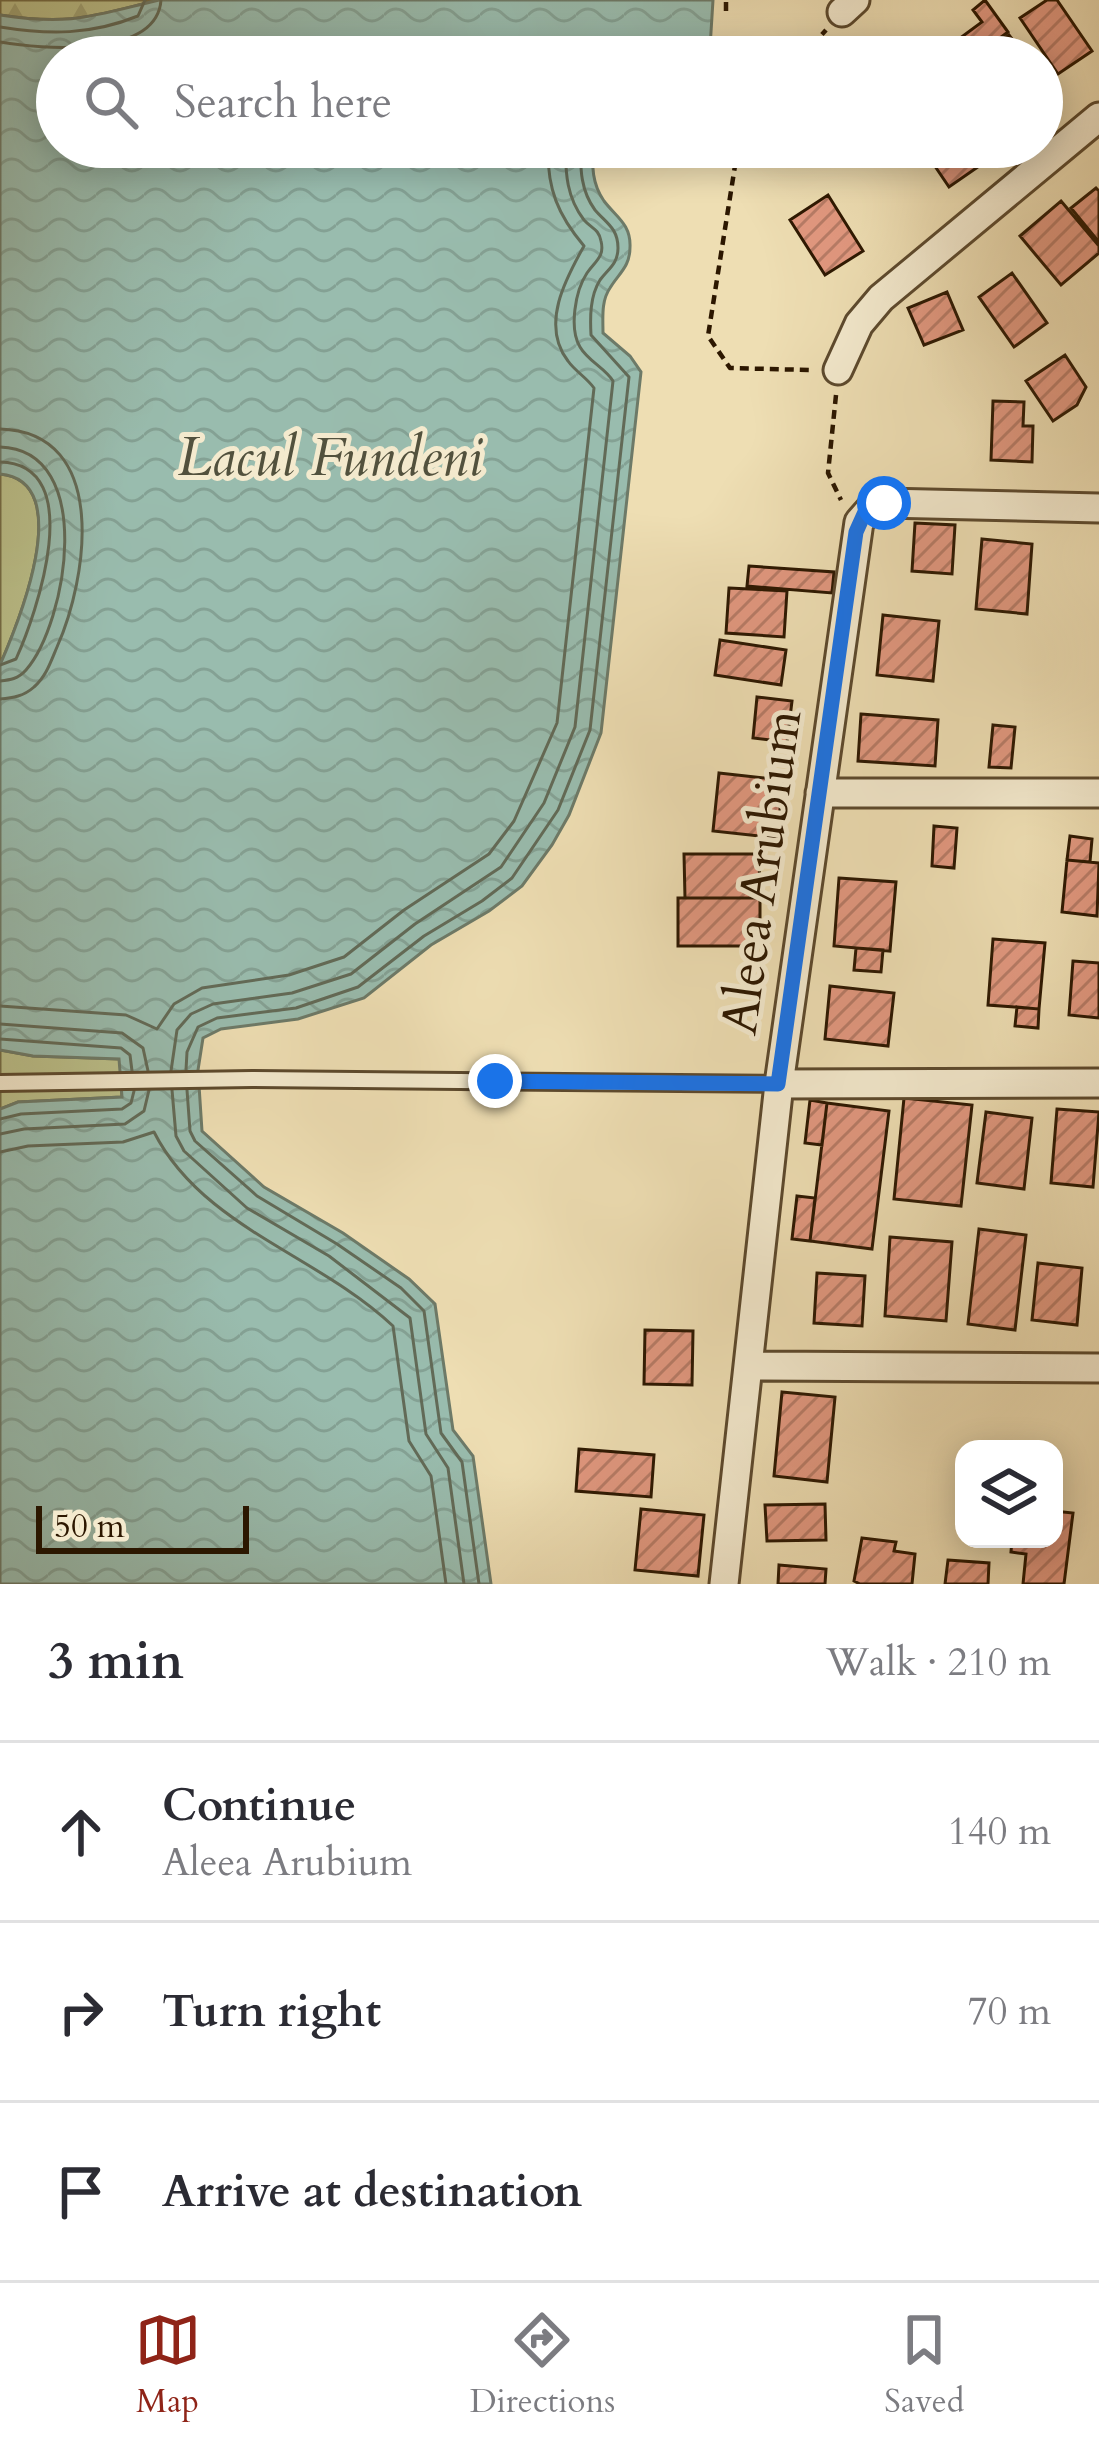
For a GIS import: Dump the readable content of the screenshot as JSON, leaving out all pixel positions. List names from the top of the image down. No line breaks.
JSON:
{"streets":{"street":["Aleea Arubium"]},"water":["Lacul Fundeni"],"scale_bar":"50 m","page":{"search":"Search here","scale":"50 m","heading":["3 min","Walk · 210 m"],"list":[["Continue","Aleea Arubium","140 m"],["Turn right","70 m"],"Arrive at destination"],"nav":["Map","Directions","Saved"]}}
